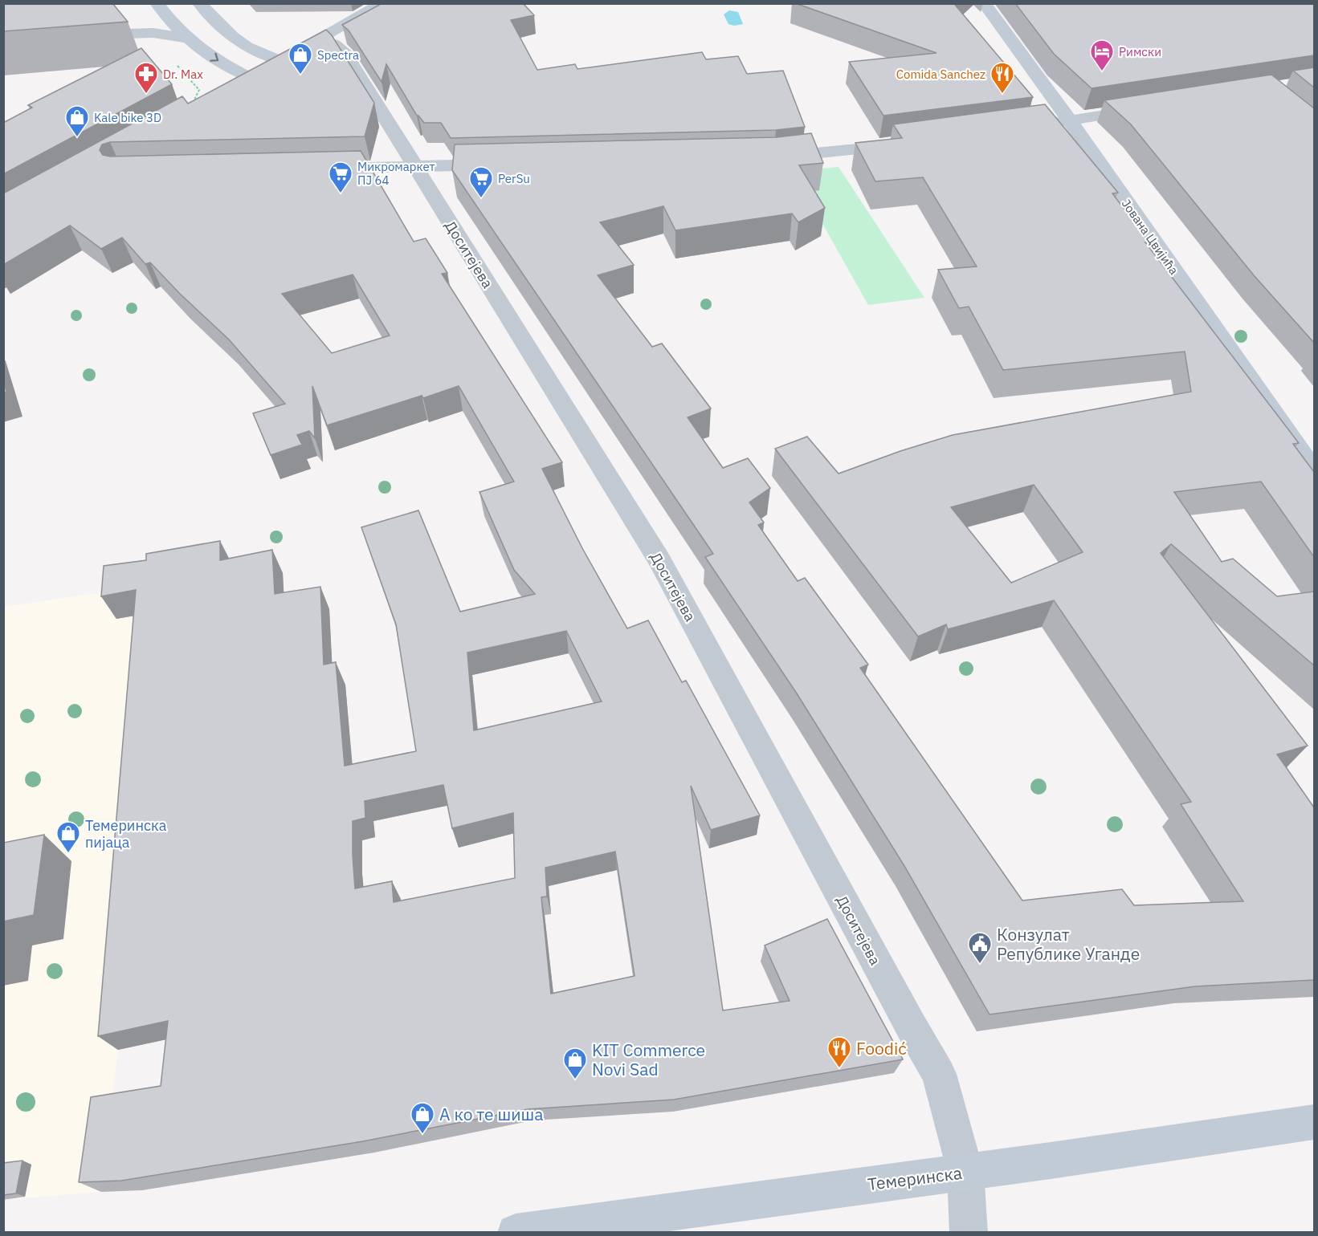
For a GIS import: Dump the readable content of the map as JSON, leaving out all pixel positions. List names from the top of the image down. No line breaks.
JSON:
{"streets":{"street":["Јована Цвијића","Доситејева","Темеринска"]},"crossings":[["Доситејева","Темеринска"]],"places":{"hotel":["Римски"],"shop":["Spectra","Kale bike 3D","Темеринска пијаца","KIT Commerce Novi Sad","А ко те шиша"],"pharmacy":["Dr. Max"],"restaurant":["Comida Sanchez","Foodić"],"supermarket":["Микромаркет ПЈ 64","PerSu"],"public building":["Конзулат Републике Уганде"]}}
